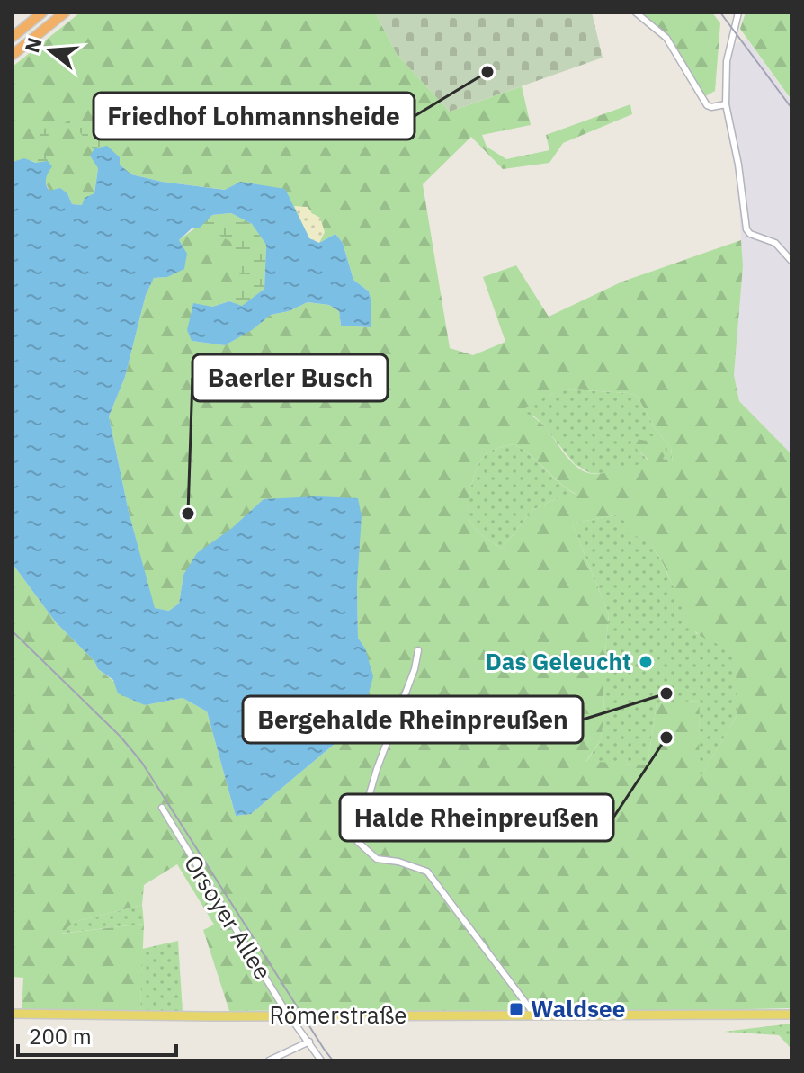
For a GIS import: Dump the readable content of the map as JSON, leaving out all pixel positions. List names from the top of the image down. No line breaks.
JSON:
{"streets":{"main road":["Römerstraße"],"street":["Orsoyer Allee"]},"crossings":[["Orsoyer Allee","Römerstraße"]],"places":{"other":["Friedhof Lohmannsheide","Baerler Busch","Das Geleucht","Bergehalde Rheinpreußen","Halde Rheinpreußen"],"transit":["Waldsee"]},"scale_bar":"200 m","north":"left"}
